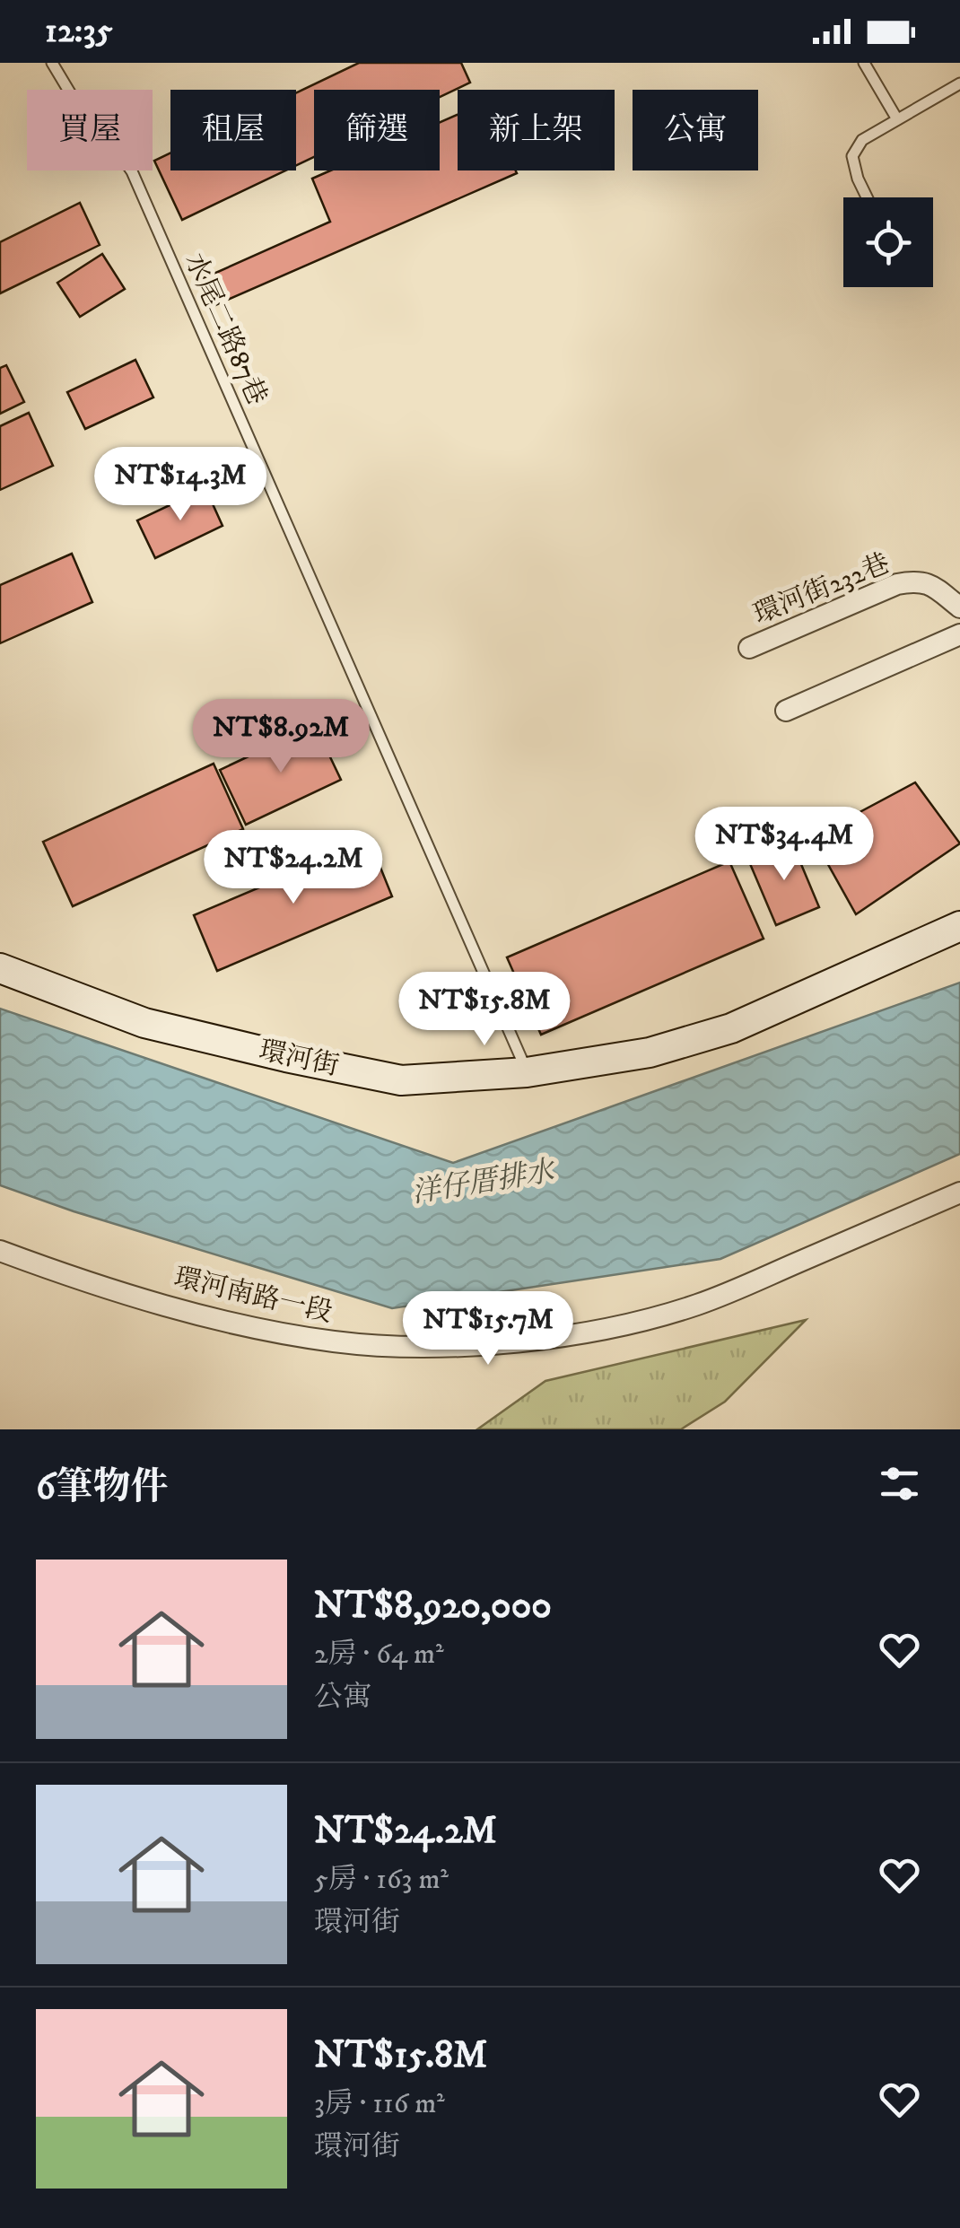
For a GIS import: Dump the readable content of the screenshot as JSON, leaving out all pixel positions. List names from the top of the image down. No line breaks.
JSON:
{"streets":{"street":["環河街232巷","環河街","環河南路一段"],"lane":["水尾二路87巷"]},"crossings":[["水尾二路87巷","環河街"]],"water":["洋仔厝排水"],"page":{"status":"12:35","chip":["買屋","租屋","篩選","新上架","公寓"],"price":["NT$14.3M","NT$8.92M","NT$34.4M","NT$24.2M","NT$15.8M","NT$15.7M"],"heading":"6筆物件","list":[{"name":"NT$8,920,000","note":"2房 · 64 m² · 公寓"},{"name":"NT$24.2M","note":"5房 · 163 m² · 環河街"},{"name":"NT$15.8M","note":"3房 · 116 m² · 環河街"}]}}
